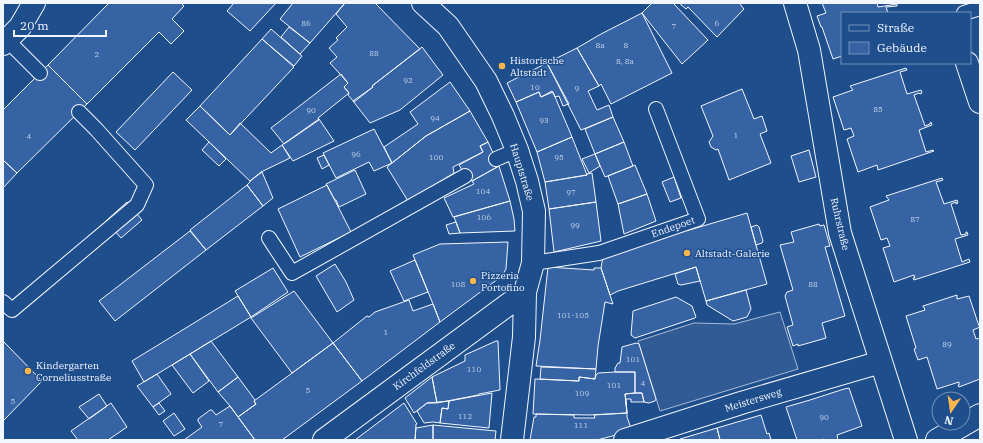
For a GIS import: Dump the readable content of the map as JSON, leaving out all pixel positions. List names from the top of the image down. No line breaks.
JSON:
{"streets":{"street":["Hauptstraße","Ruhrstraße","Kirchfeldstraße","Meistersweg"],"lane":["Endepoet"]},"crossings":[["Hauptstraße","Endepoet"],["Hauptstraße","Kirchfeldstraße"],["Ruhrstraße","Meistersweg"]],"places":["Historische Altstadt","Altstadt-Galerie","Pizzeria Portofino","Kindergarten Corneliusstraße"],"house_numbers":["86","6","7","8a","8","88","2","8, 8a","92","10","9","85","90","94","93","1","4","96","100","95","104","97","106","87","99","108","88","101-105","1","89","101","110","4","101","5","109","5","112","90","7","111"],"legend":["Straße","Gebäude"],"scale_bar":"20 m","north":"bottom"}
